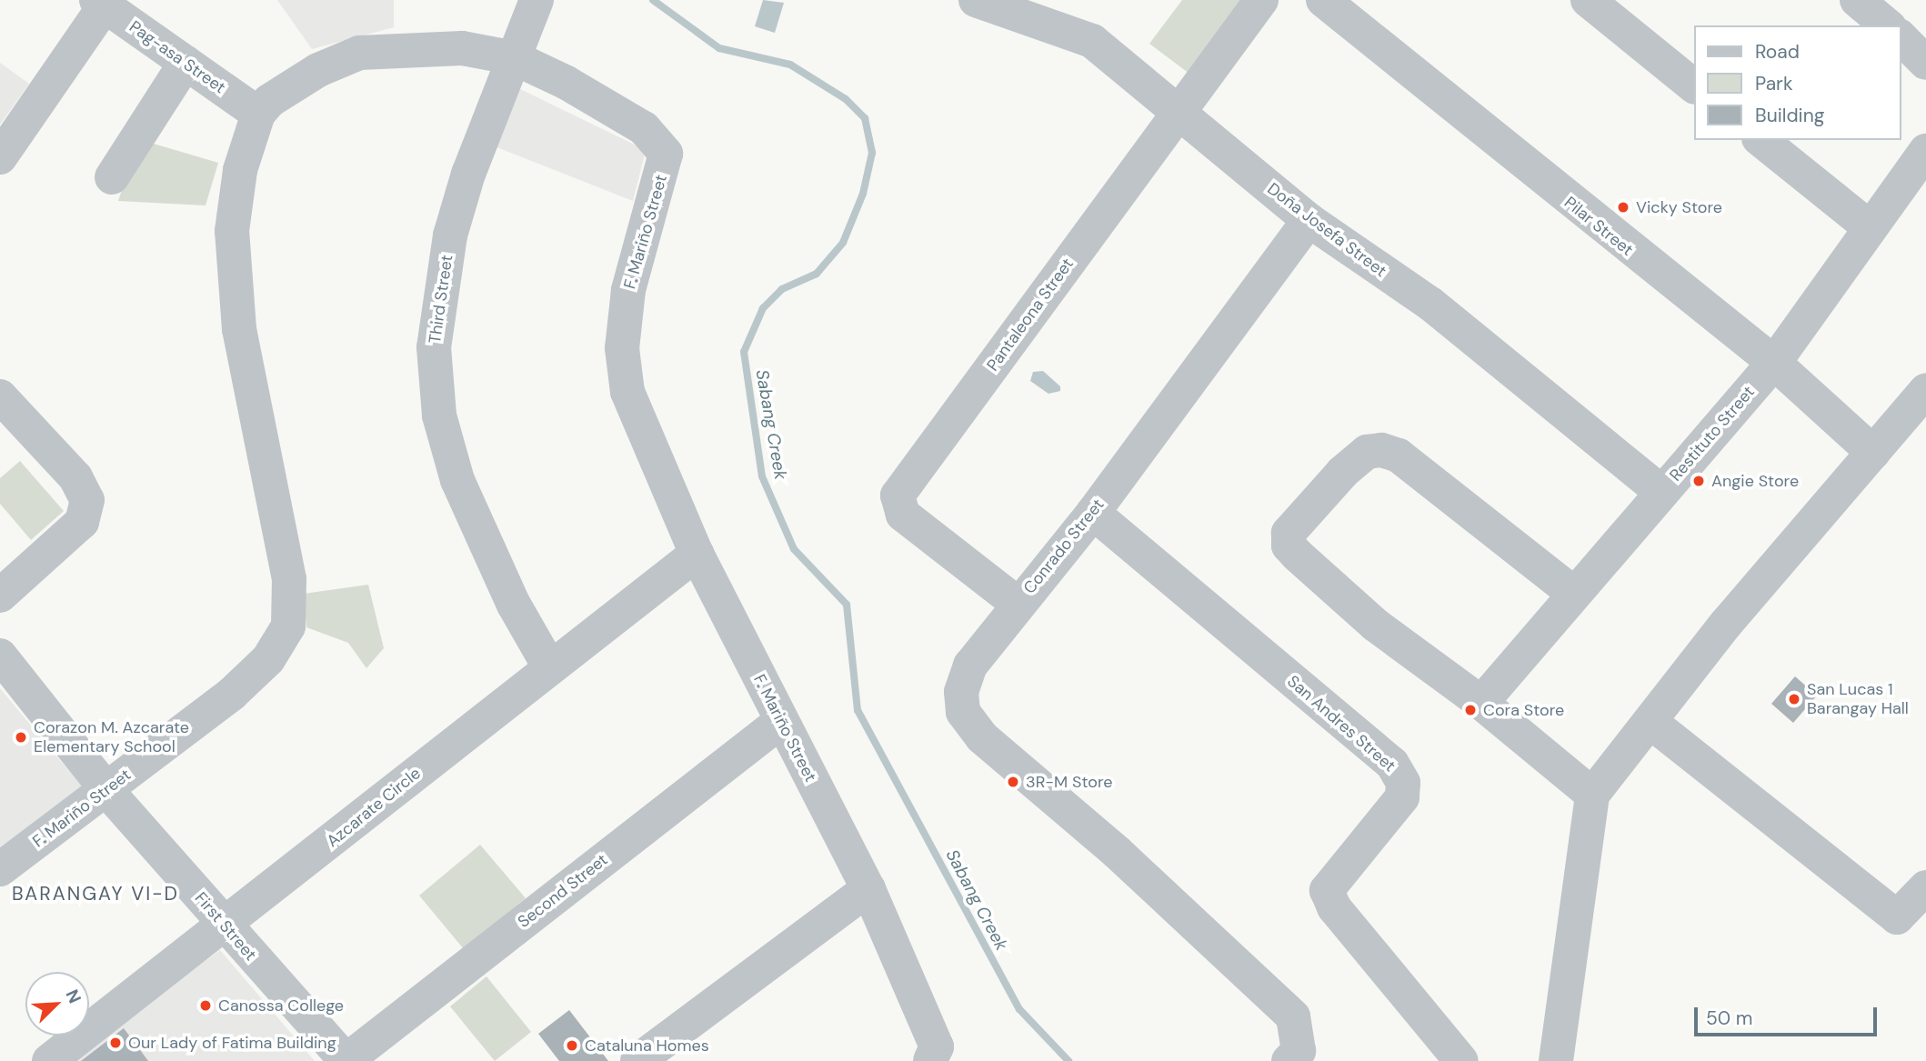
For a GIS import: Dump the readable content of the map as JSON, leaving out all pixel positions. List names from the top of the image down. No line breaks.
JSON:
{"streets":{"street":["Pag-asa Street","Pilar Street","Doña Josefa Street","F. Mariño Street","Third Street","Pantaleona Street","Restituto Street","Conrado Street","San Andres Street","Azcarate Circle","Second Street","First Street"]},"crossings":[["Pag-asa Street","F. Mariño Street"],["Pilar Street","Restituto Street"],["Doña Josefa Street","Pantaleona Street"],["Doña Josefa Street","Restituto Street"],["Doña Josefa Street","Conrado Street"],["F. Mariño Street","Third Street"],["F. Mariño Street","Azcarate Circle"],["F. Mariño Street","Second Street"],["F. Mariño Street","First Street"],["Third Street","Azcarate Circle"],["Pantaleona Street","Conrado Street"],["Conrado Street","San Andres Street"],["Azcarate Circle","First Street"],["Second Street","First Street"]],"districts":["BARANGAY VI-D"],"water":["Sabang Creek"],"places":["Vicky Store","Angie Store","San Lucas 1 Barangay Hall","Cora Store","Corazon M. Azcarate Elementary School","3R-M Store","Canossa College","Our Lady of Fatima Building","Cataluna Homes"],"legend":["Road","Park","Building"],"scale_bar":"50 m","north":"top right"}
